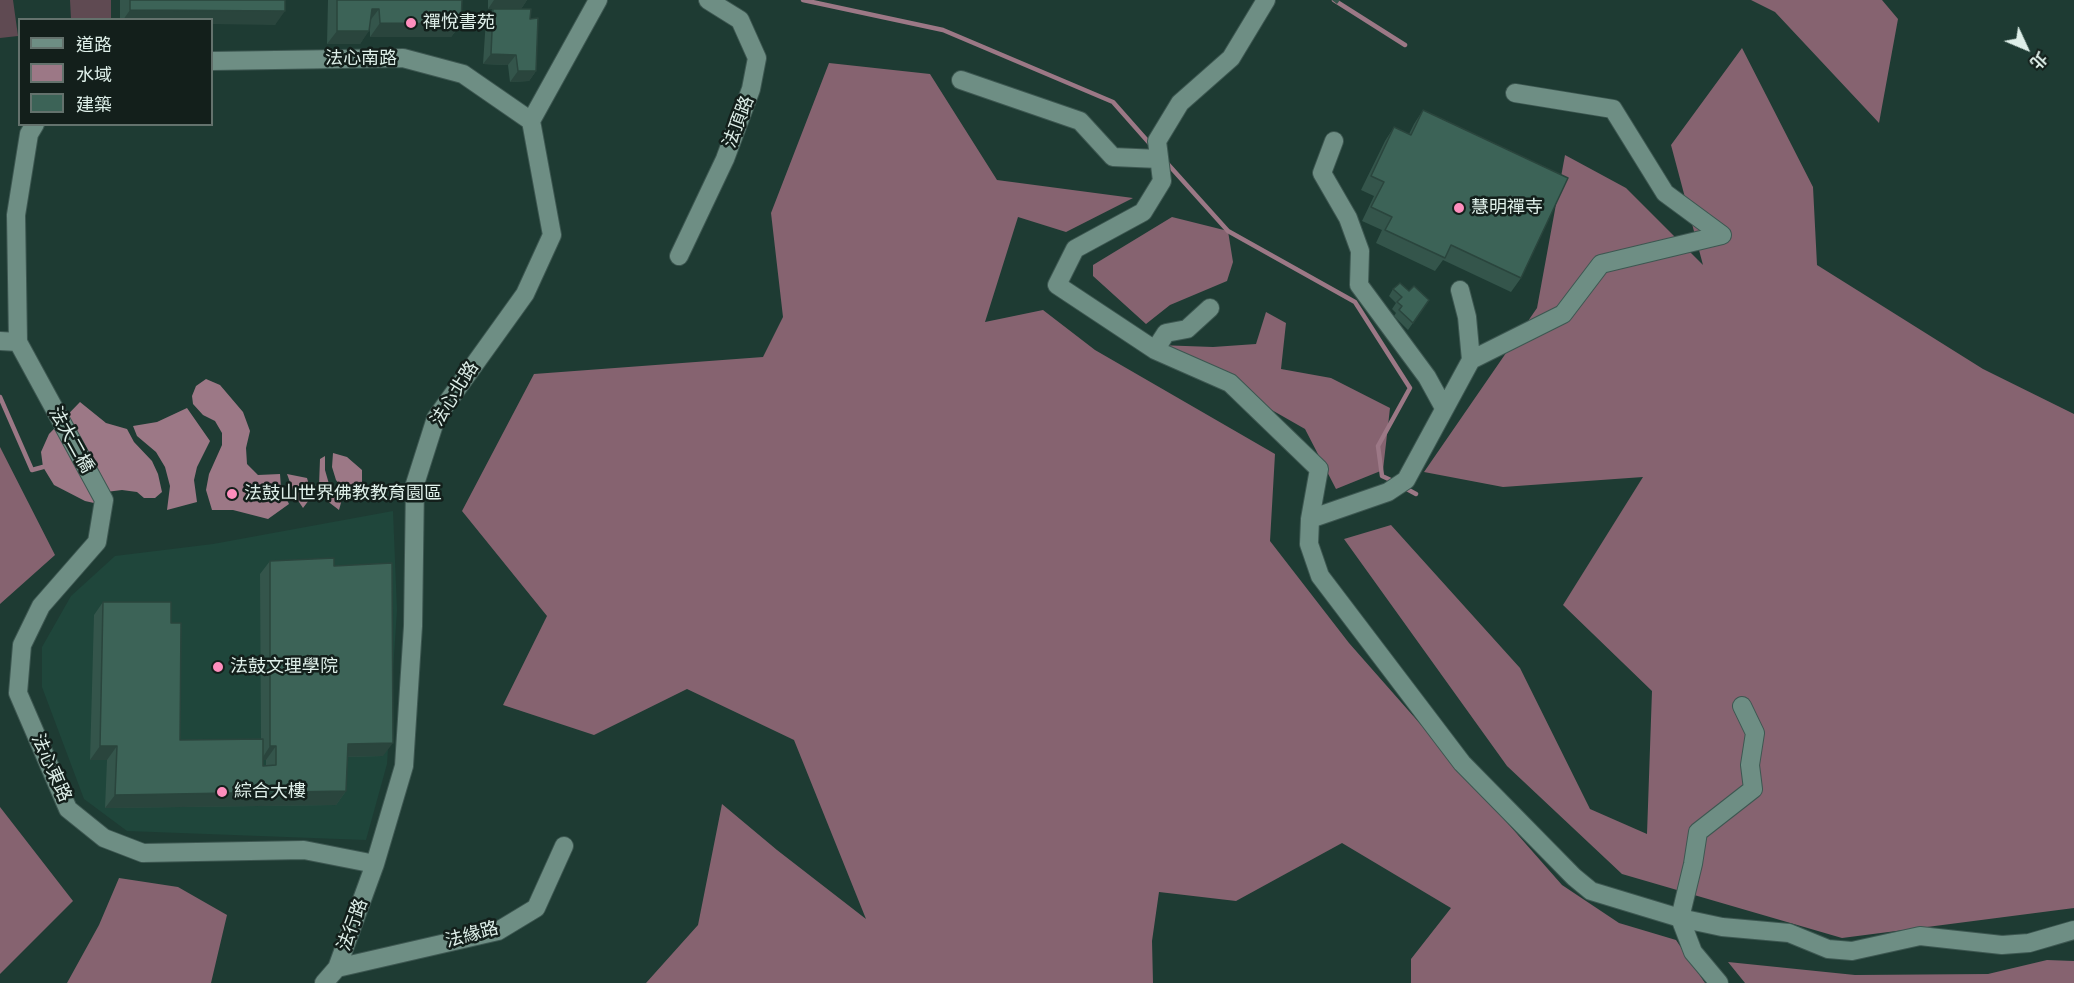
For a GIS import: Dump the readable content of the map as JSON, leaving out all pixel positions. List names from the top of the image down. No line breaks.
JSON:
{"streets":{"street":["法心南路","法頂路","法心北路","法大二橋","法心東路","法行路","法緣路"]},"crossings":[["法心南路","法心北路"],["法心北路","法心東路"],["法心北路","法行路"],["法大二橋","法心東路"],["法心東路","法行路"],["法行路","法緣路"]],"places":["禪悅書苑","慧明禪寺","法鼓山世界佛教教育園區","法鼓文理學院","綜合大樓"],"legend":["道路","水域","建築"],"north":"bottom right"}
